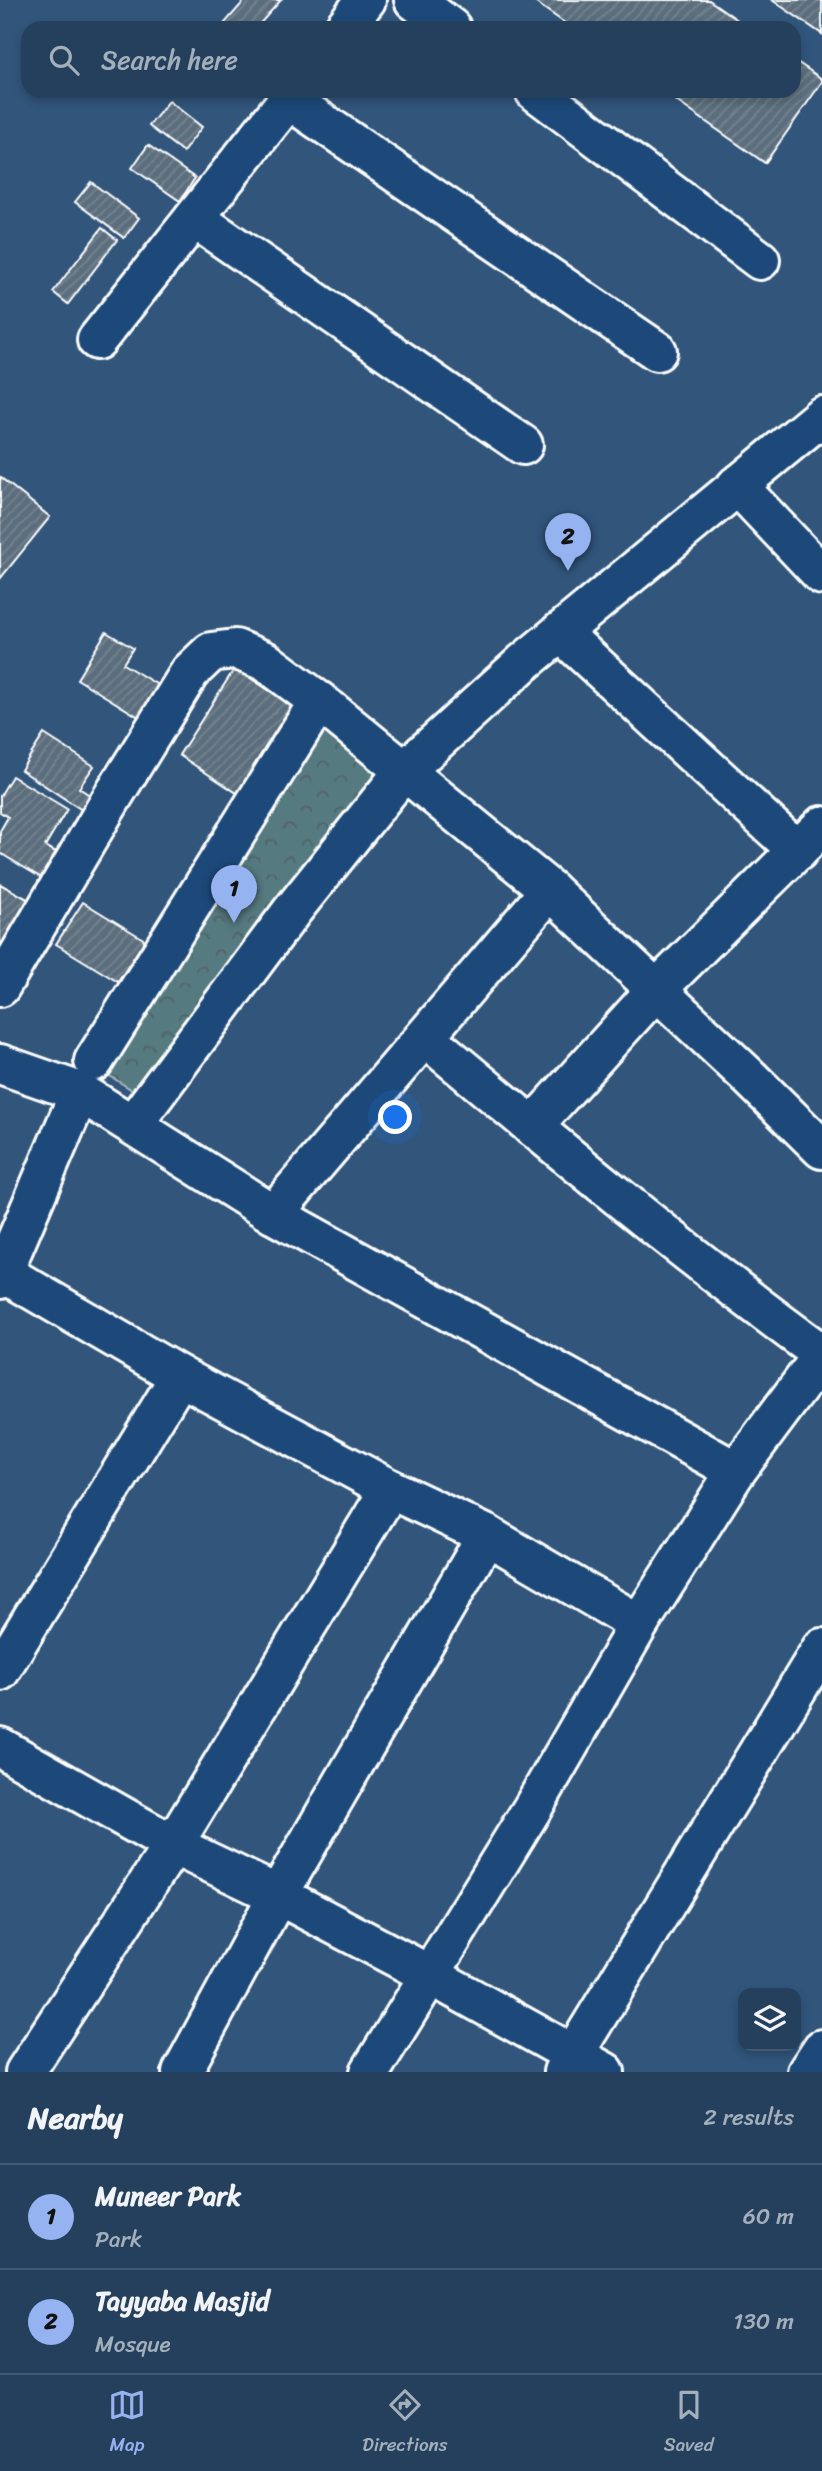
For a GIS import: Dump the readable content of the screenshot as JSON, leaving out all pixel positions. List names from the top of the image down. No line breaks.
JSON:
{"page":{"search":"Search here","pins":["2","1"],"heading":["Nearby","2 results"],"list":[{"mark":"1","name":"Muneer Park","note":"Park","value":"60 m"},{"mark":"2","name":"Tayyaba Masjid","note":"Mosque","value":"130 m"}],"nav":["Map","Directions","Saved"]}}
